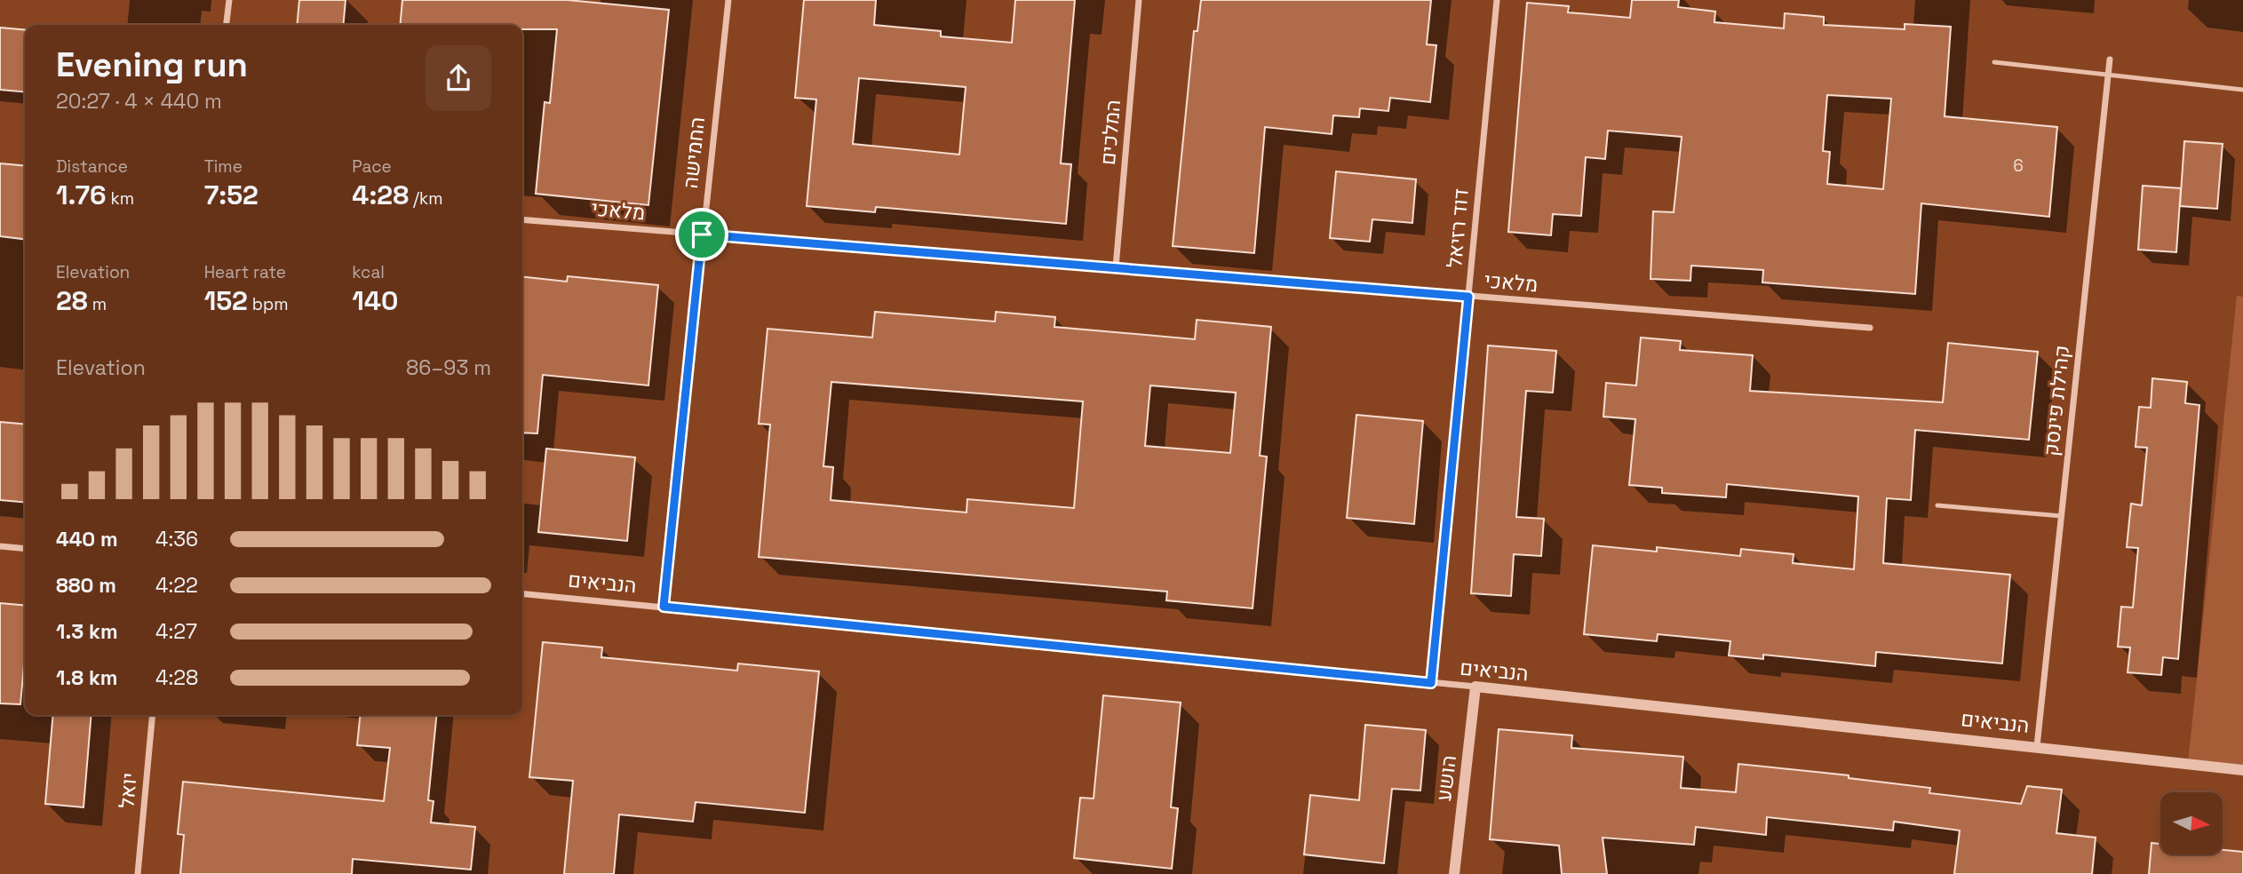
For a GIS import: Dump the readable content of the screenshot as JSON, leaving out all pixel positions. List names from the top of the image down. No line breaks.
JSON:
{"streets":{"street":["המלכים","החמישה","מלאכי","דוד רזיאל","קהילת פינסק","הנביאים","הושע","יואל"]},"crossings":[["המלכים","מלאכי"],["החמישה","מלאכי"],["החמישה","הנביאים"],["מלאכי","דוד רזיאל"],["דוד רזיאל","הנביאים"],["קהילת פינסק","הנביאים"],["הנביאים","הושע"]],"house_numbers":["6"],"north":"right","page":{"heading":["Evening run","20:27 · 4 × 440 m"],"stats":[["Distance","1.76 km"],["Time","7:52"],["Pace","4:28 /km"],["Elevation","28 m"],["Heart rate","152 bpm"],["kcal","140"]],"chart":["Elevation","86–93 m"],"list":[{"name":"440 m","note":"4:36"},{"name":"880 m","note":"4:22"},{"name":"1.3 km","note":"4:27"},{"name":"1.8 km","note":"4:28"}]}}
